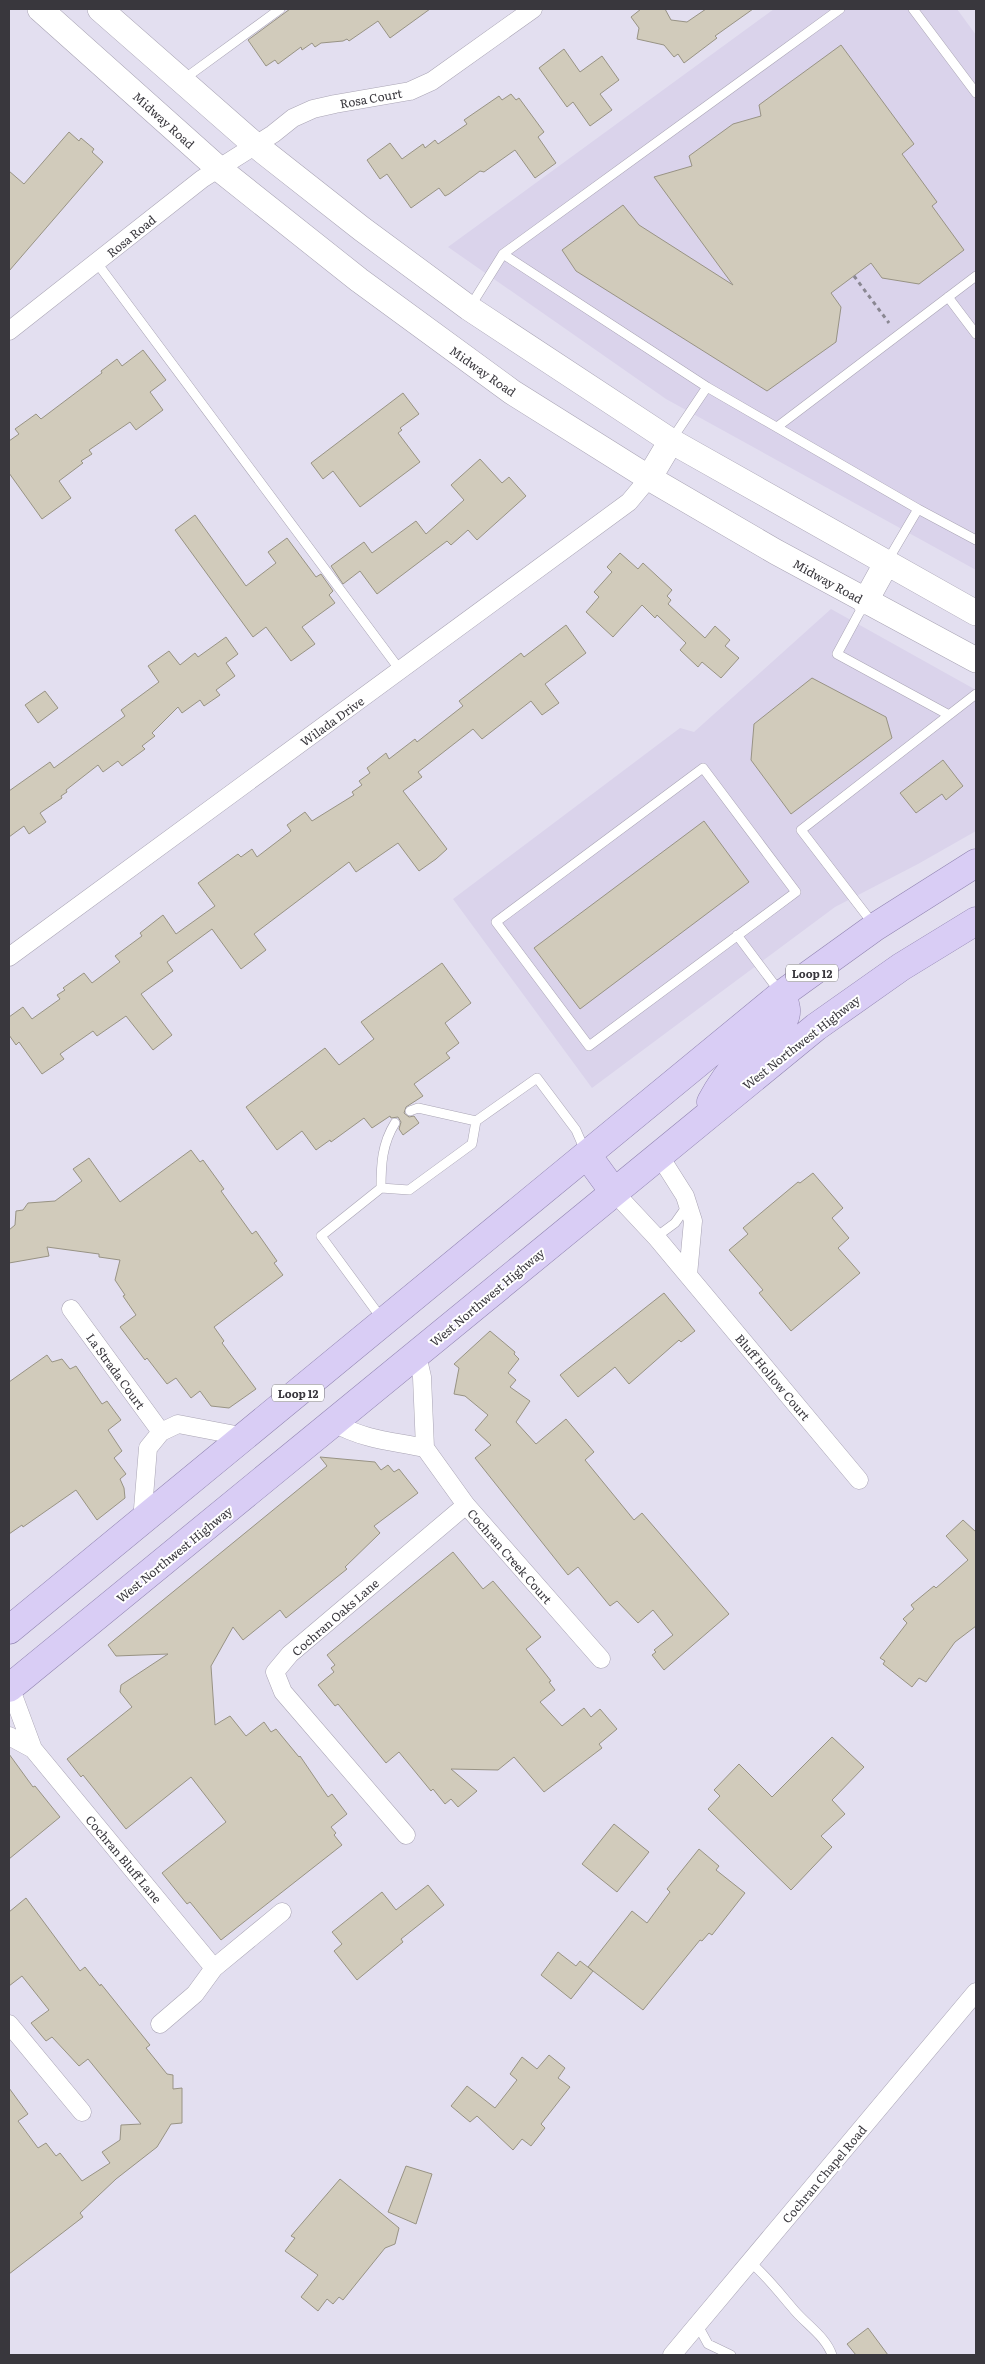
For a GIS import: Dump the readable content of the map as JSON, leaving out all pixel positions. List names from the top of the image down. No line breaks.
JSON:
{"streets":{"main road":["Midway Road","Loop 12","West Northwest Highway"],"street":["Rosa Court","Rosa Road","Wilada Drive","La Strada Court","Bluff Hollow Court","Cochran Creek Court","Cochran Oaks Lane","Cochran Bluff Lane","Cochran Chapel Road"]},"crossings":[["Rosa Court","Rosa Road"],["Midway Road","Rosa Road"],["Midway Road","Wilada Drive"],["West Northwest Highway","Bluff Hollow Court"],["West Northwest Highway","Cochran Bluff Lane"],["Cochran Creek Court","Cochran Oaks Lane"]]}
